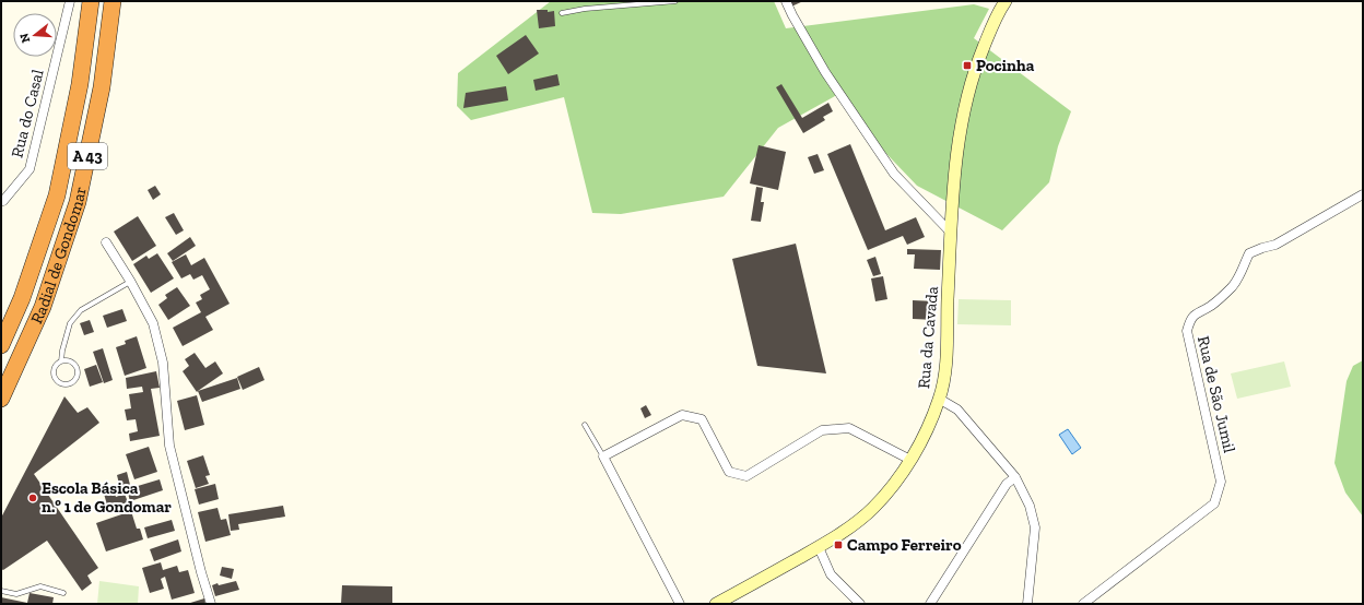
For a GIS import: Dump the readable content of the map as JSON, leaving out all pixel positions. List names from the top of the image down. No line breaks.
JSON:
{"streets":{"highway":["A 43","Radial de Gondomar"],"street":["Rua do Casal","Rua da Cavada","Rua de São Jumil"]},"places":{"transit":["Pocinha","Campo Ferreiro"],"other":["Escola Básica n.º 1 de Gondomar"]},"north":"left"}
